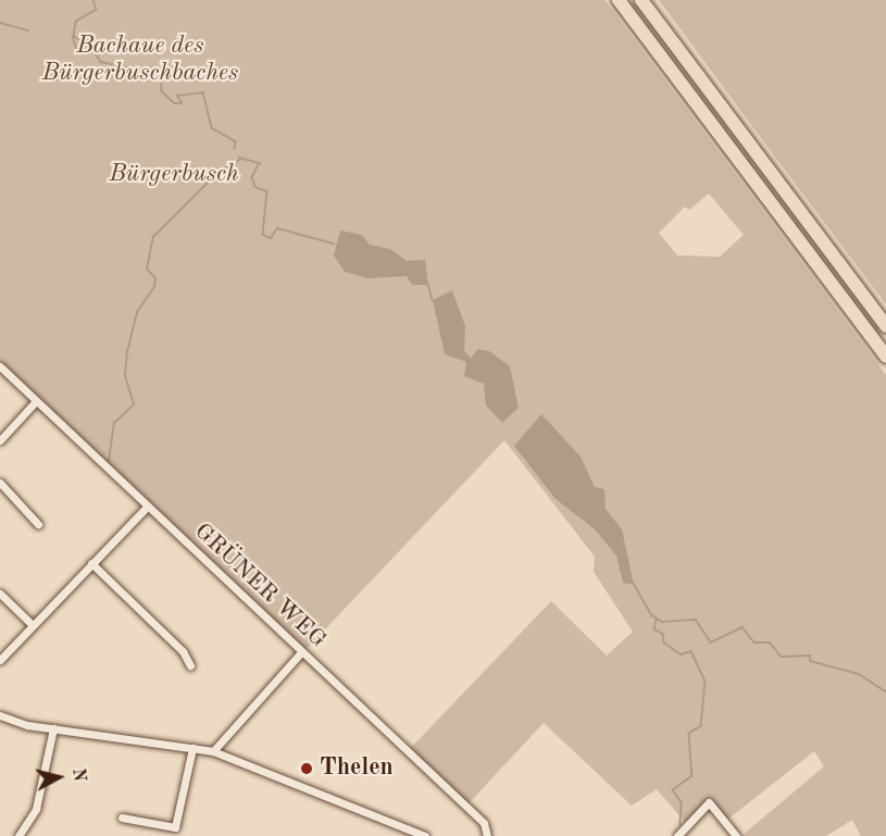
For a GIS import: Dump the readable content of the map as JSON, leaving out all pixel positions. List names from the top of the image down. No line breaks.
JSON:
{"streets":{"street":["GRÜNER WEG"]},"parks":["Bachaue des Bürgerbuschbaches","Bürgerbusch"],"places":["Thelen"],"north":"right"}
